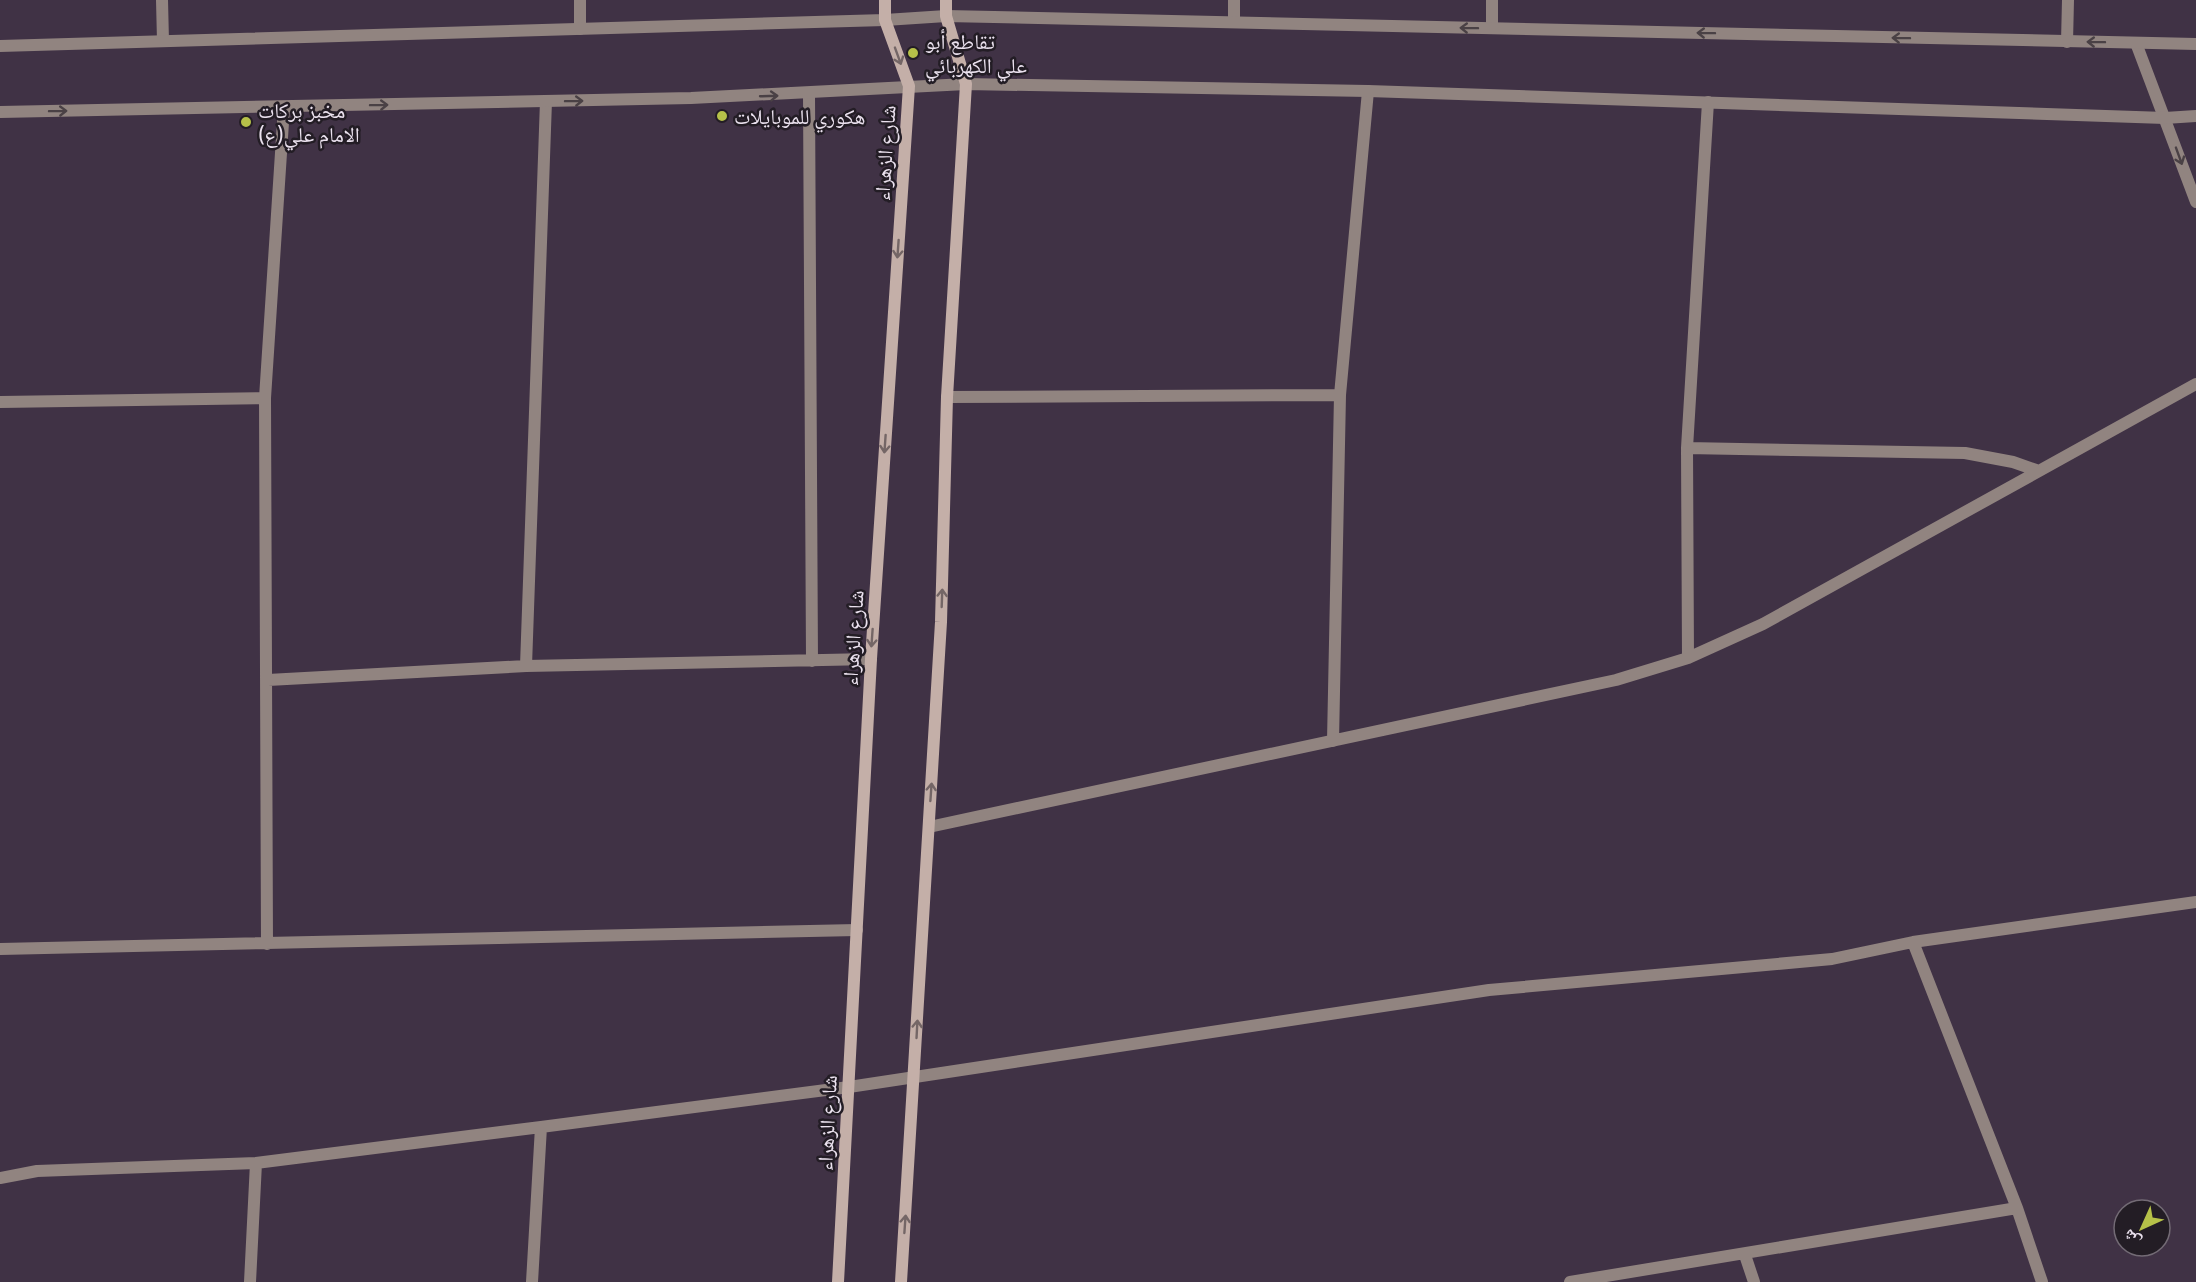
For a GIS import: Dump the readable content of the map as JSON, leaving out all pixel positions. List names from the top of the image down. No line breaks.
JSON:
{"streets":{"main road":["شارع الزهراء"]},"places":["تقاطع أبو علي الكهربائي","هكوري للموبايلات","مخبز بركات الامام علي(ع)"],"north":"bottom left"}
